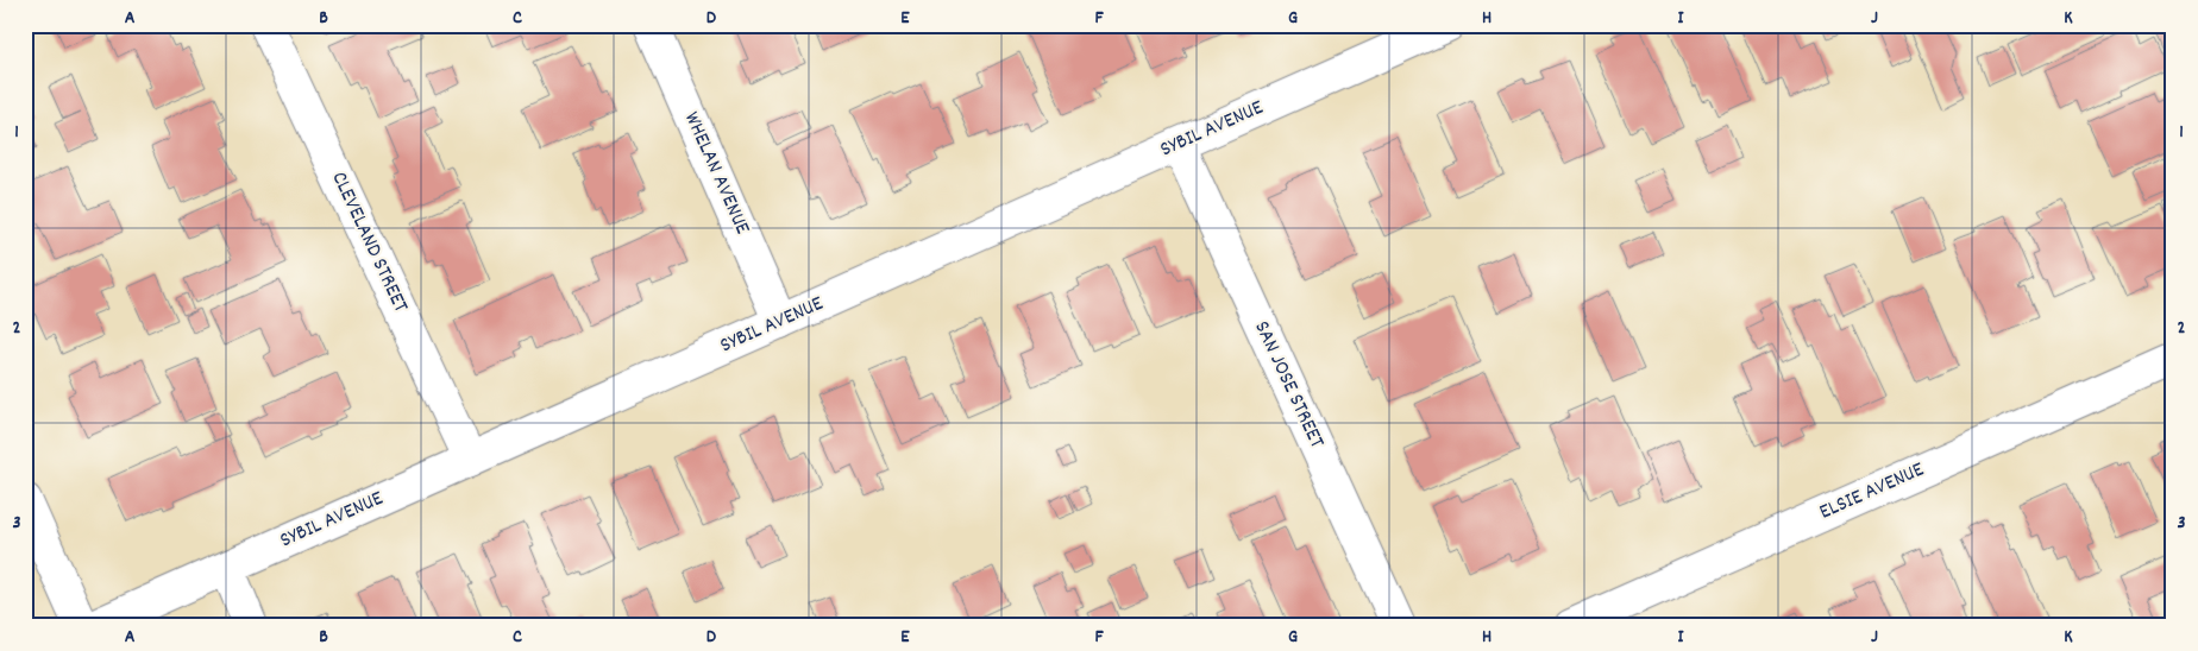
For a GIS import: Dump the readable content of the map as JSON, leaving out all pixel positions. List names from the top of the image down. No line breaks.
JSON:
{"streets":{"street":["SYBIL AVENUE","WHELAN AVENUE","CLEVELAND STREET","SAN JOSE STREET","ELSIE AVENUE"]},"crossings":[["SYBIL AVENUE","WHELAN AVENUE"],["SYBIL AVENUE","CLEVELAND STREET"],["SYBIL AVENUE","SAN JOSE STREET"]],"grid":{"columns":["A","B","C","D","E","F","G","H","I","J","K"],"rows":["1","2","3"]}}
